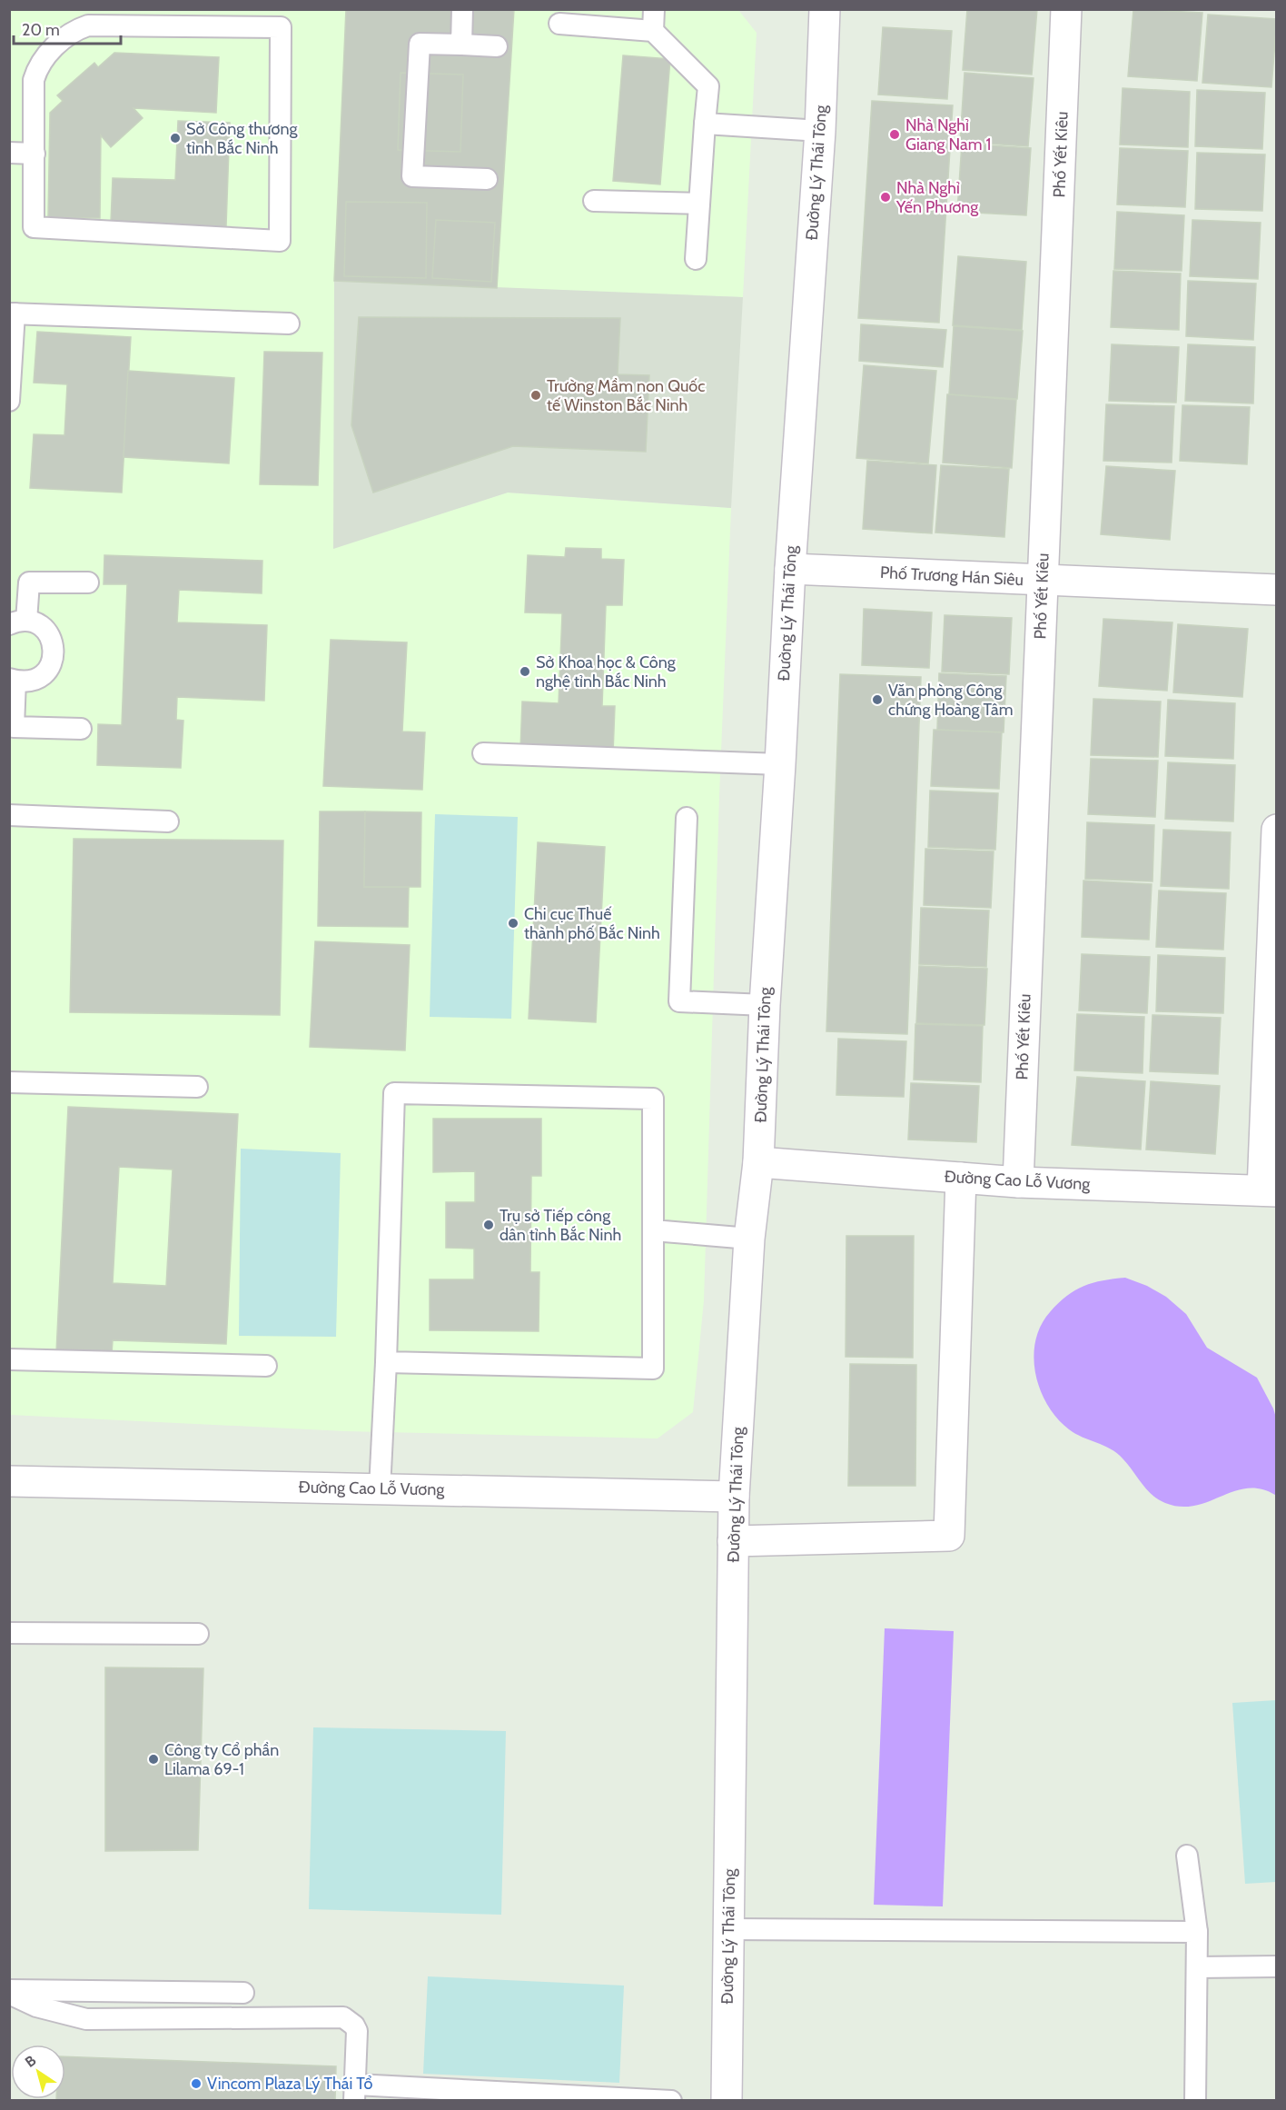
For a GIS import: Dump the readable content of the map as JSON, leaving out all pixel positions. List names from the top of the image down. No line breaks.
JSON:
{"streets":{"street":["Phố Yết Kiêu","Đường Lý Thái Tông","Phố Trương Hán Siêu","Đường Cao Lỗ Vương"]},"crossings":[["Phố Yết Kiêu","Phố Trương Hán Siêu"],["Phố Yết Kiêu","Đường Cao Lỗ Vương"],["Đường Lý Thái Tông","Phố Trương Hán Siêu"],["Đường Lý Thái Tông","Đường Cao Lỗ Vương"]],"places":["Nhà Nghỉ Giang Nam 1","Sở Công thương tỉnh Bắc Ninh","Nhà Nghỉ Yến Phương","Trường Mầm non Quốc tế Winston Bắc Ninh","Sở Khoa học & Công nghệ tỉnh Bắc Ninh","Văn phòng Công chứng Hoàng Tâm","Chi cục Thuế thành phố Bắc Ninh","Trụ sở Tiếp công dân tỉnh Bắc Ninh","Công ty Cổ phần Lilama 69-1","Vincom Plaza Lý Thái Tổ"],"scale_bar":"20 m","north":"top left"}
